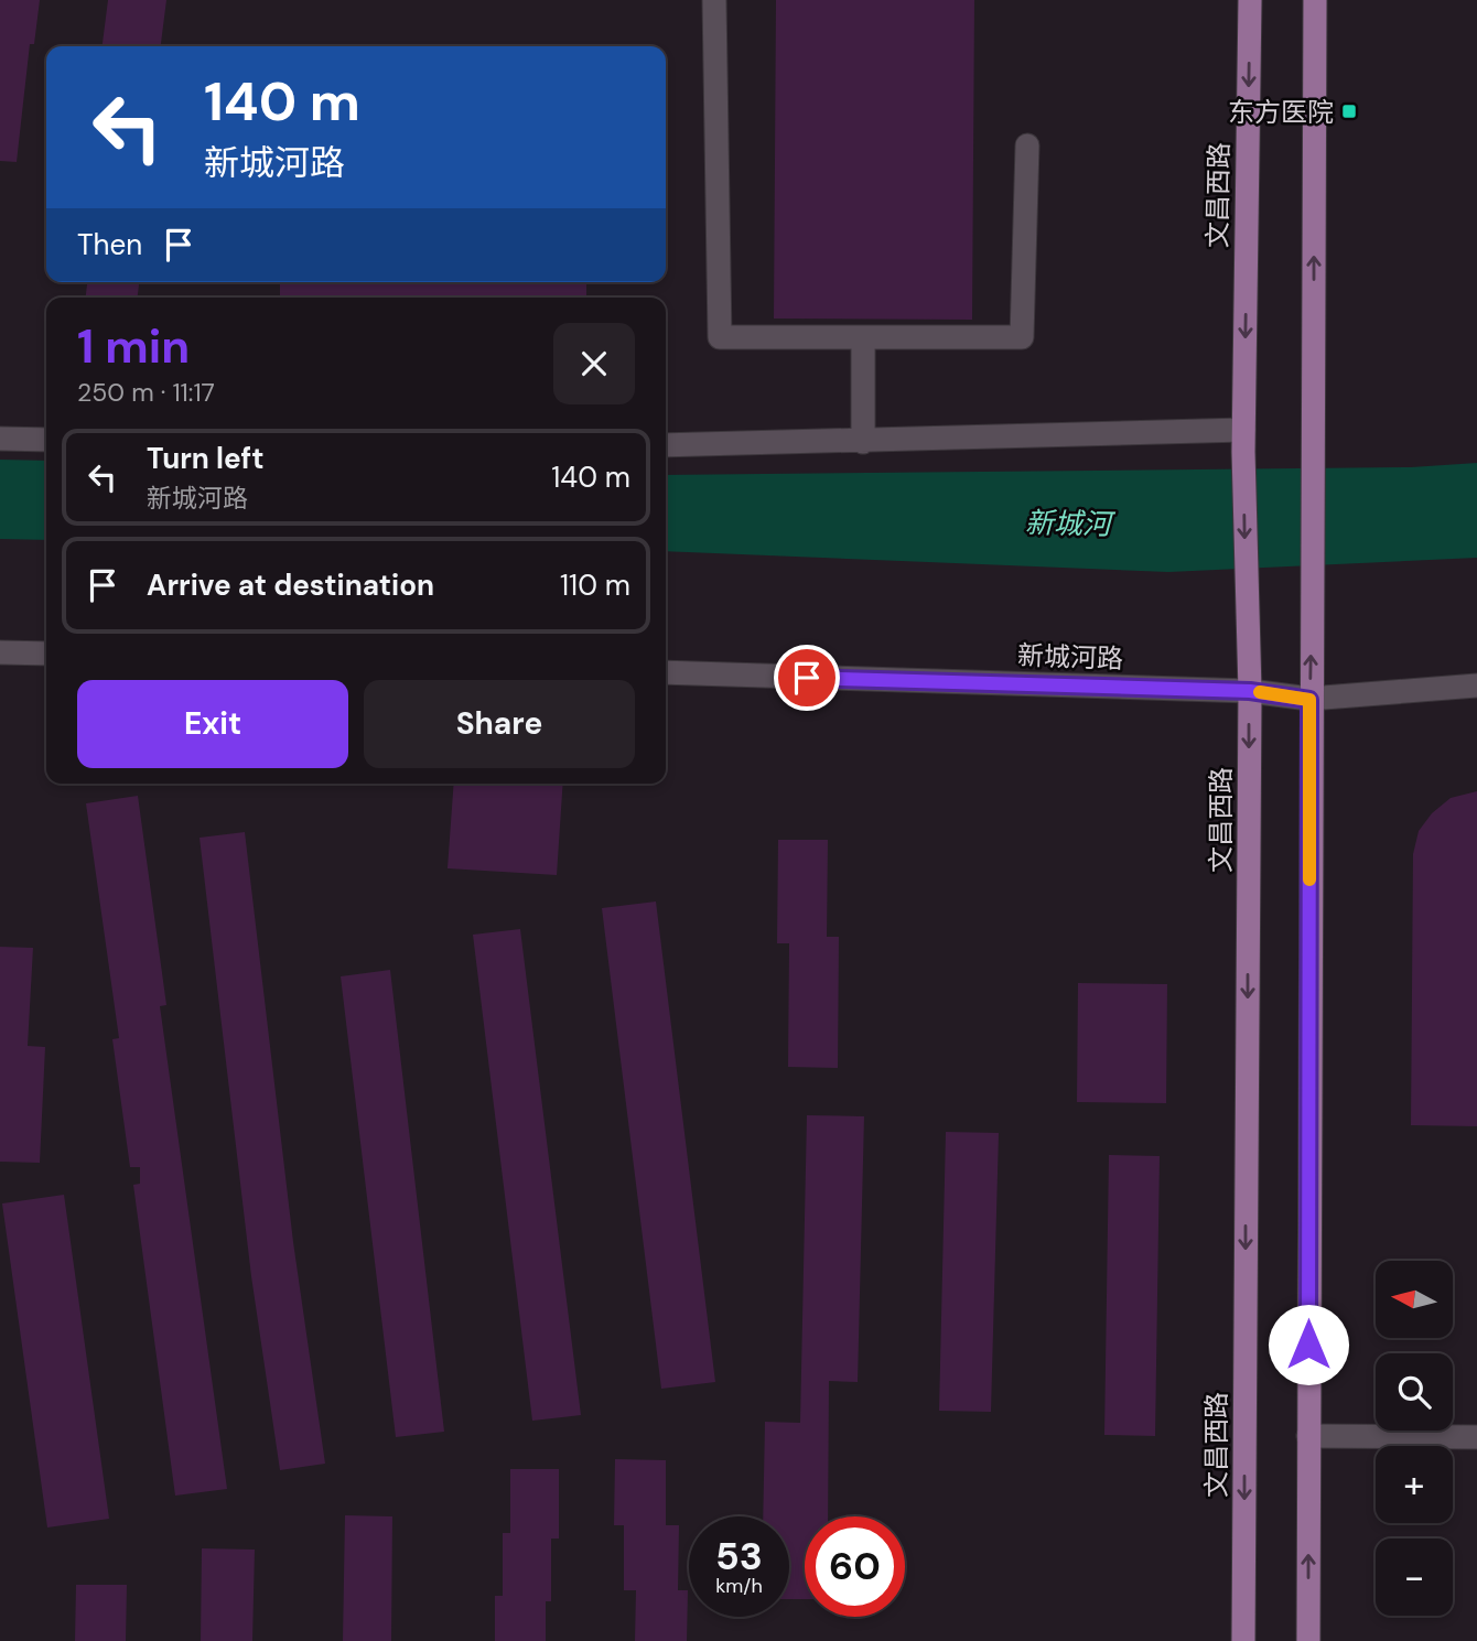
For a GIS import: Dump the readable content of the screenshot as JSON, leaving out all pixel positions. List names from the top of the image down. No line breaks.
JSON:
{"streets":{"main road":["文昌西路"],"street":["新城河路"]},"crossings":[["文昌西路","新城河路"]],"water":["新城河"],"places":{"transit":["东方医院"]},"north":"left","page":{"turn":["140 m","新城河路"],"then":"Then","heading":["1 min","250 m · 11:17"],"list":[{"name":"Turn left","note":"新城河路","value":"140 m"},{"name":"Arrive at destination","value":"110 m"}],"buttons":["Exit","Share"],"map_buttons":["+","−"],"speed":"53 km/h","limit":"60"}}
